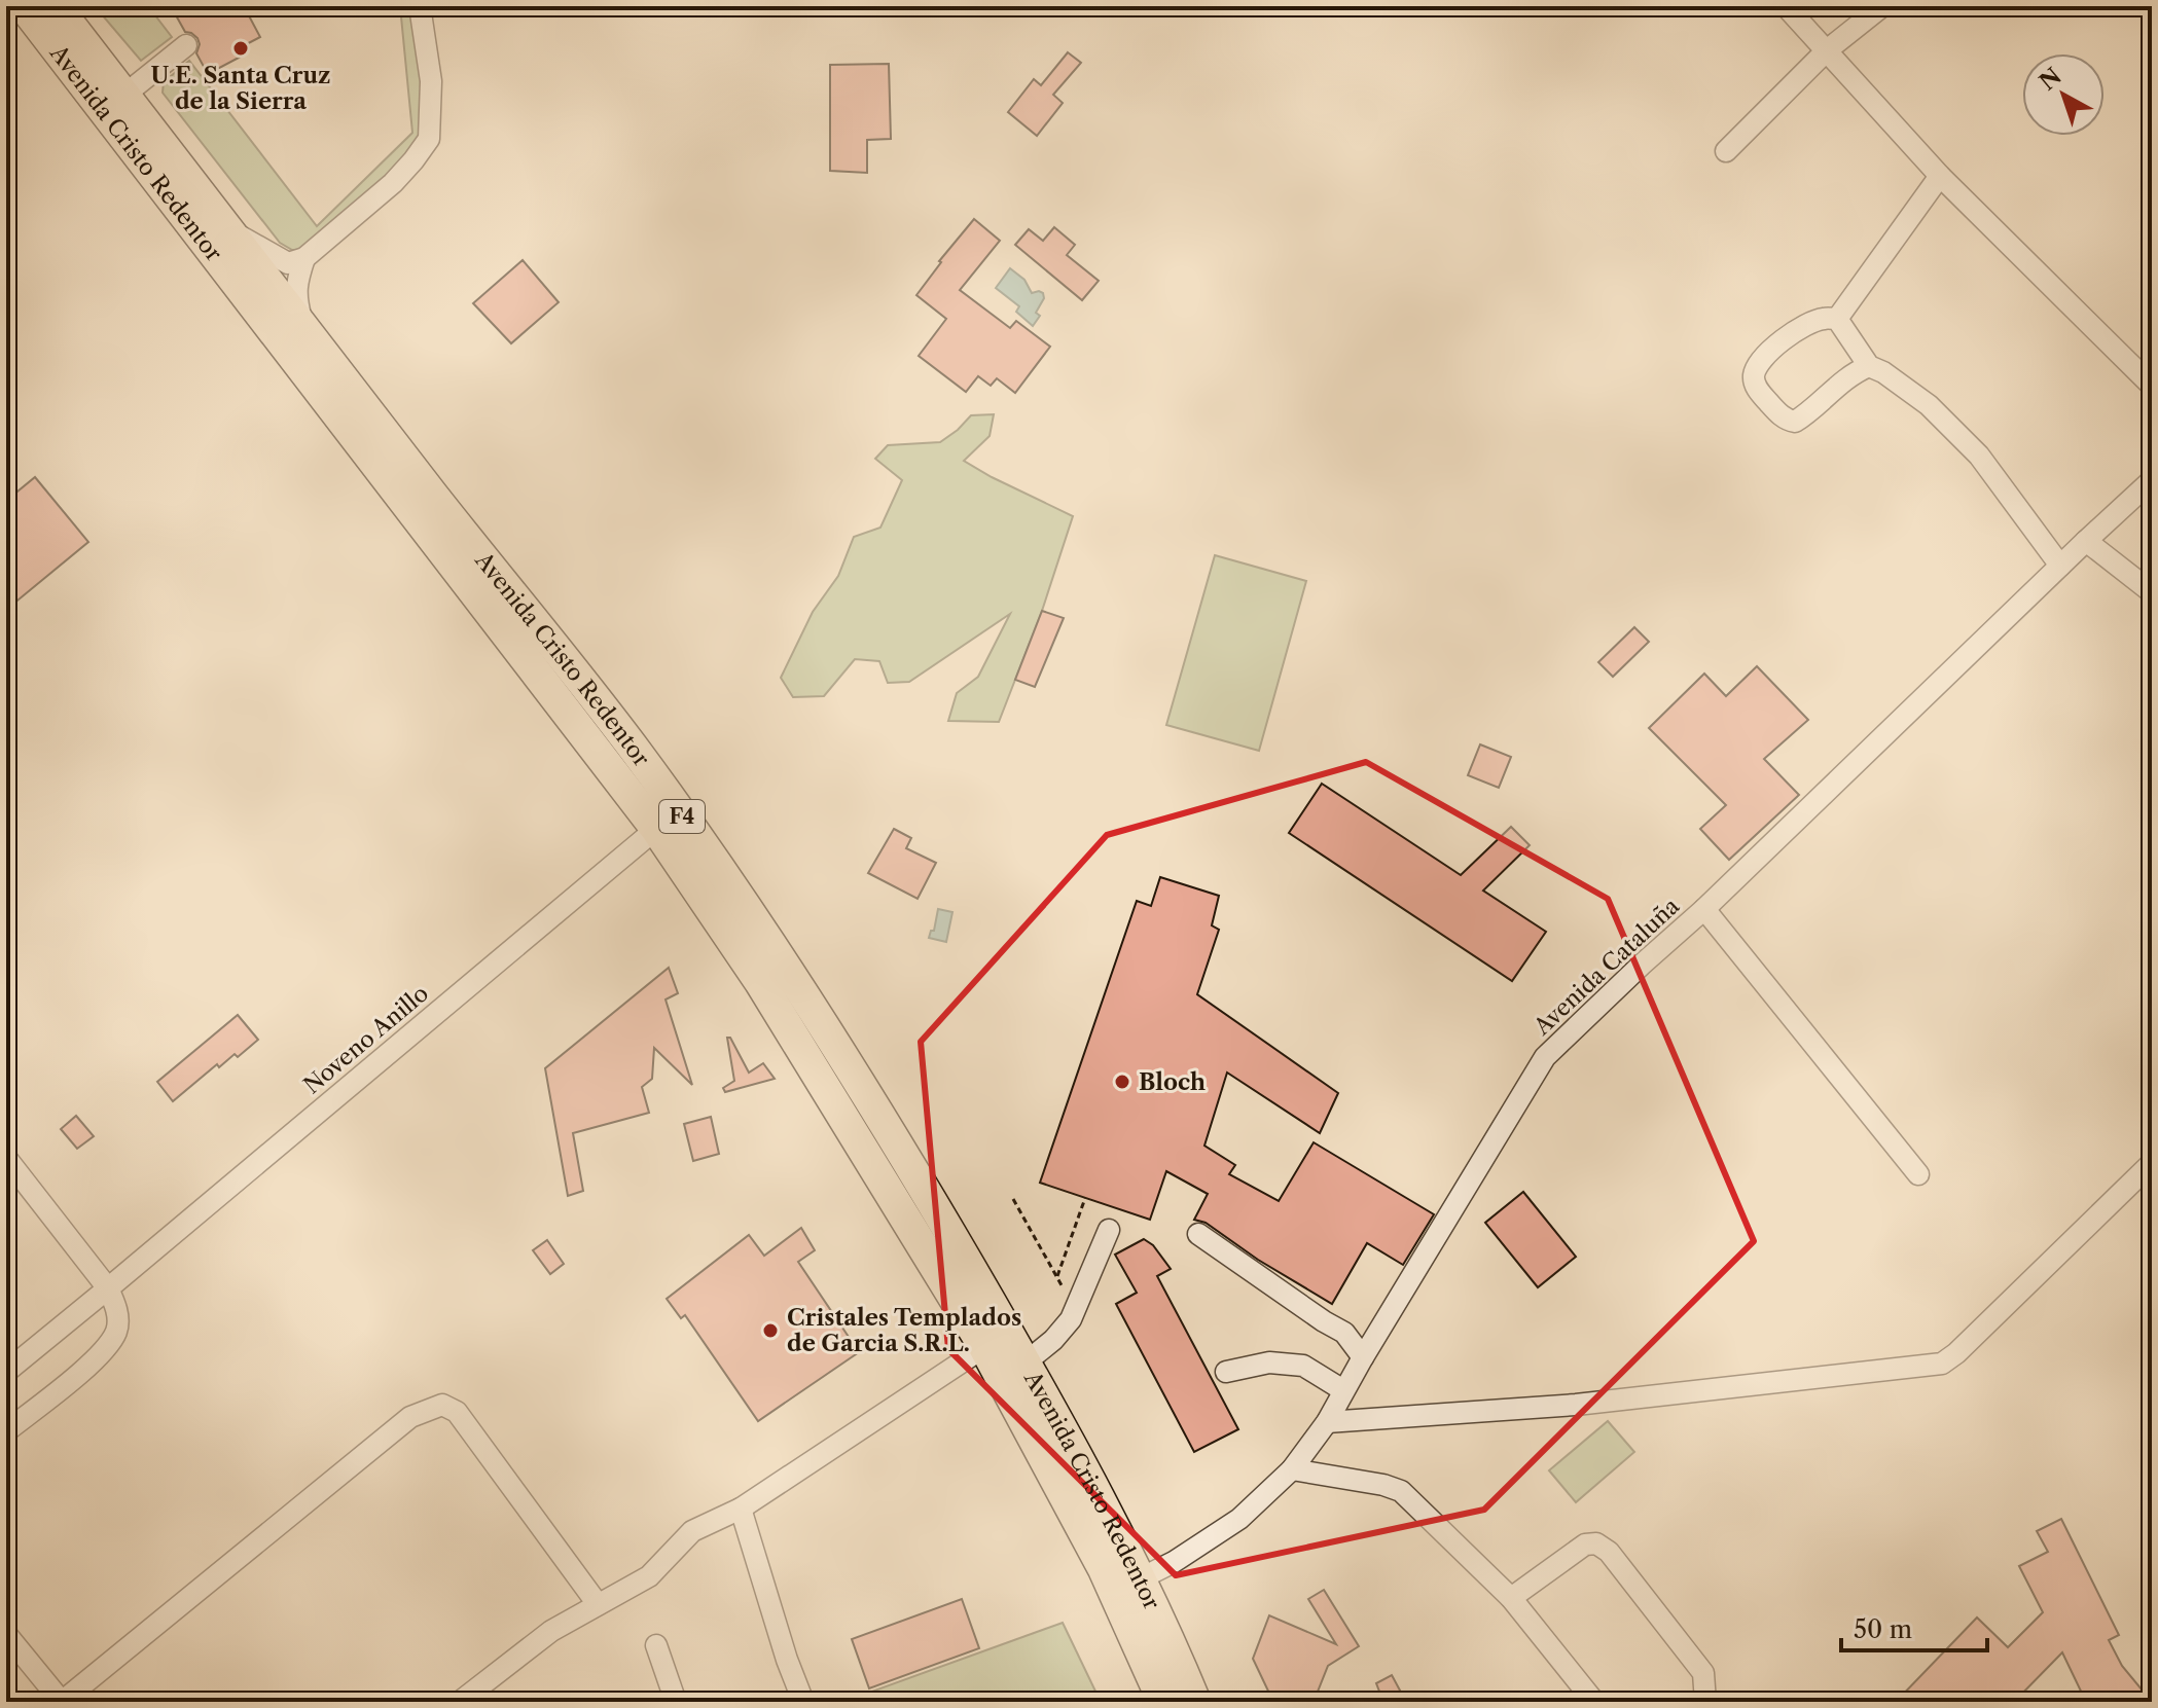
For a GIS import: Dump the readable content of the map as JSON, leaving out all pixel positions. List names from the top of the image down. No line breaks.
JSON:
{"streets":{"highway":["Avenida Cristo Redentor","F4"],"street":["Avenida Cataluña","Noveno Anillo"]},"crossings":[["Avenida Cristo Redentor","Avenida Cataluña"],["Avenida Cristo Redentor","Noveno Anillo"]],"places":["U.E. Santa Cruz de la Sierra","Bloch","Cristales Templados de Garcia S.R.L."],"scale_bar":"50 m","north":"top left"}
